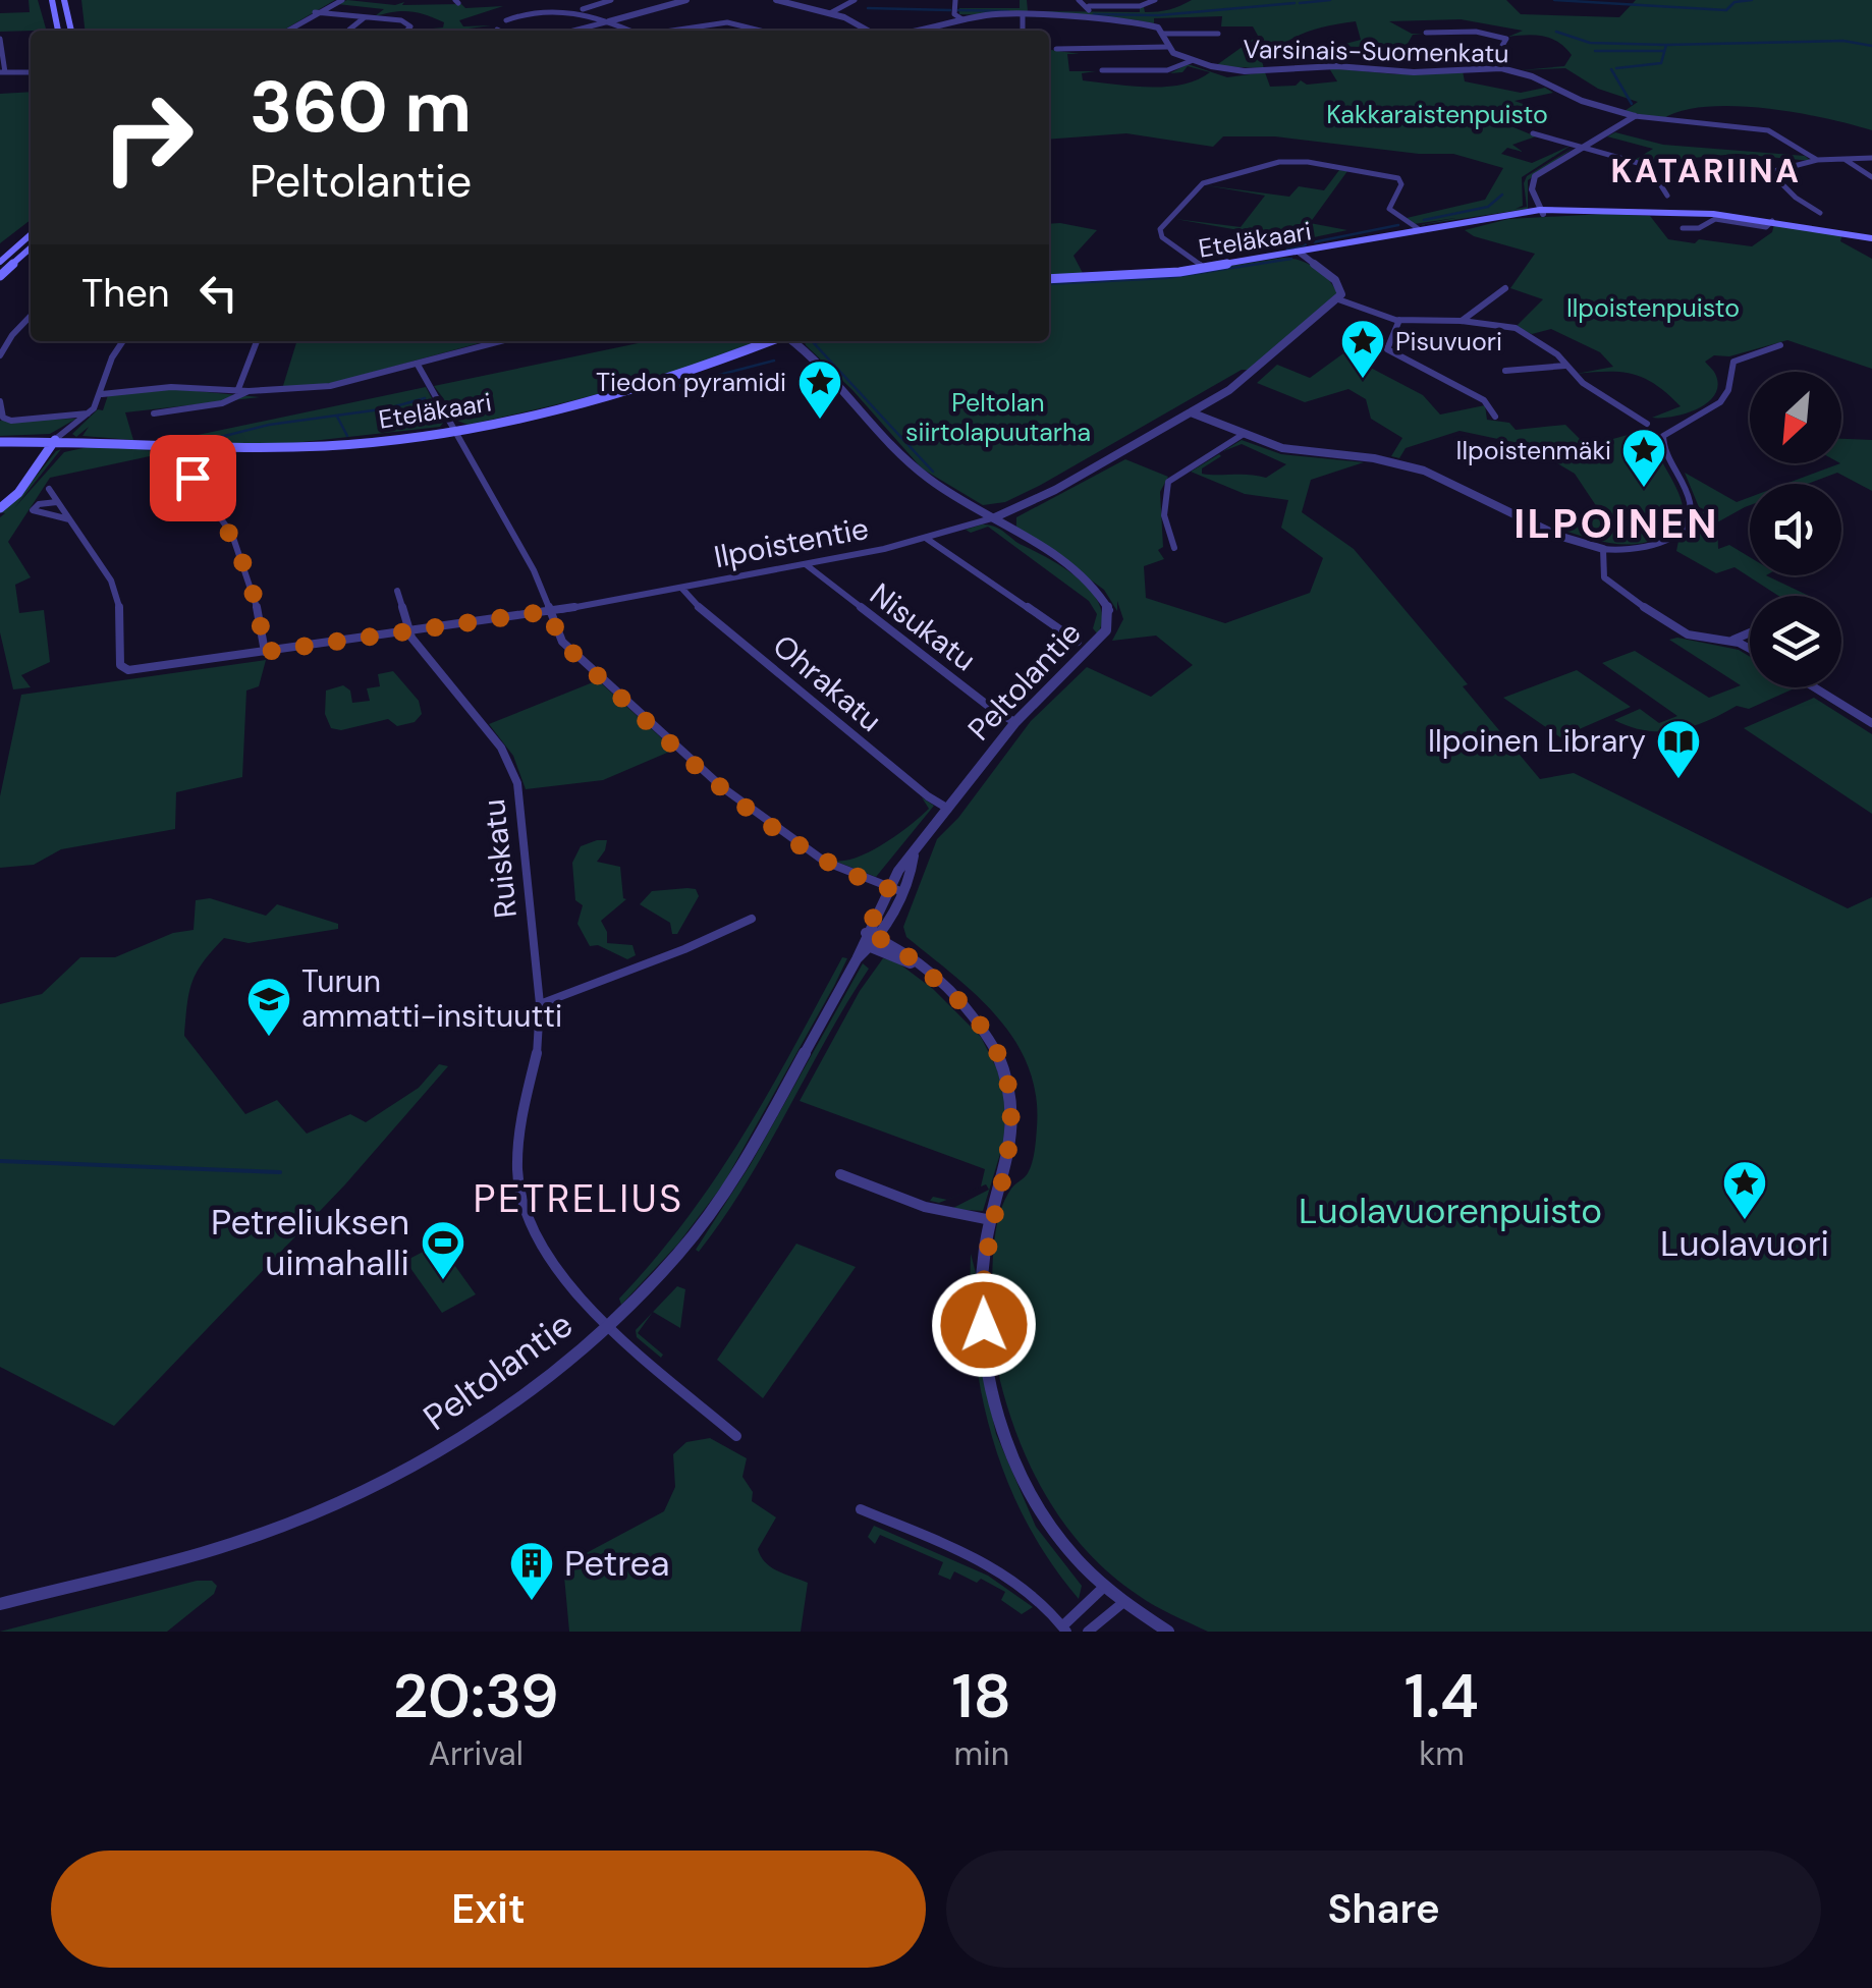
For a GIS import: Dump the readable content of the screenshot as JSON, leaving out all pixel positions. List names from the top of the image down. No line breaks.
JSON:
{"streets":{"main road":["Eteläkaari"],"street":["Varsinais-Suomenkatu","Ilpoistentie","Nisukatu","Peltolantie","Ohrakatu","Ruiskatu"]},"crossings":[["Ilpoistentie","Nisukatu"],["Ilpoistentie","Peltolantie"],["Ilpoistentie","Ohrakatu"],["Ilpoistentie","Ruiskatu"],["Nisukatu","Peltolantie"],["Peltolantie","Ohrakatu"],["Peltolantie","Ruiskatu"]],"districts":["KATARIINA","ILPOINEN","PETRELIUS"],"parks":["Kakkaraistenpuisto","Ilpoistenpuisto","Peltolan siirtolapuutarha","Luolavuorenpuisto"],"places":{"place":["Pisuvuori","Tiedon pyramidi","Ilpoistenmäki","Luolavuori"],"library":["Ilpoinen Library"],"school or university":["Turun ammatti-insituutti"],"sports":["Petreliuksen uimahalli"],"building":["Petrea"]},"north":"bottom left","page":{"turn":["360 m","Peltolantie"],"then":"Then","eta":["20:39","Arrival","18","min","1.4","km"],"buttons":["Exit","Share"]}}
